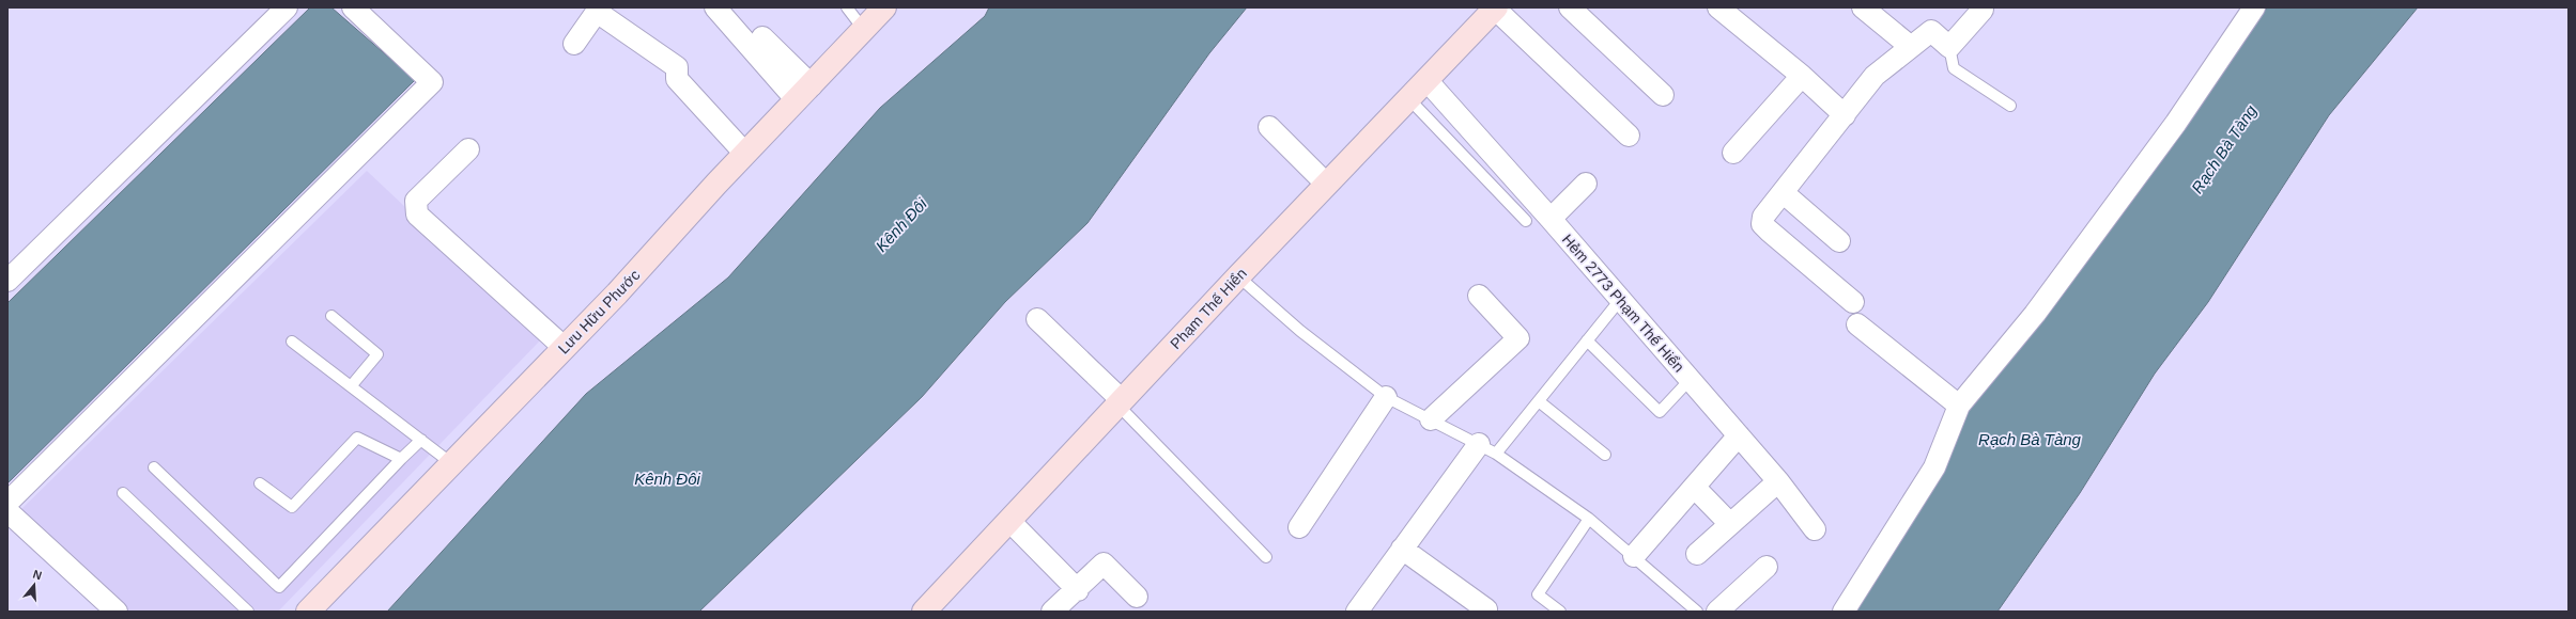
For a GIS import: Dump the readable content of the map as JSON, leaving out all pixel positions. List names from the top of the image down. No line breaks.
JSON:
{"streets":{"main road":["Phạm Thế Hiển","Lưu Hữu Phước"],"street":["Hẻm 2773 Phạm Thế Hiển"]},"crossings":[["Hẻm 2773 Phạm Thế Hiển","Phạm Thế Hiển"]],"water":["Rạch Bà Tàng","Kênh Đôi"],"north":"top"}
